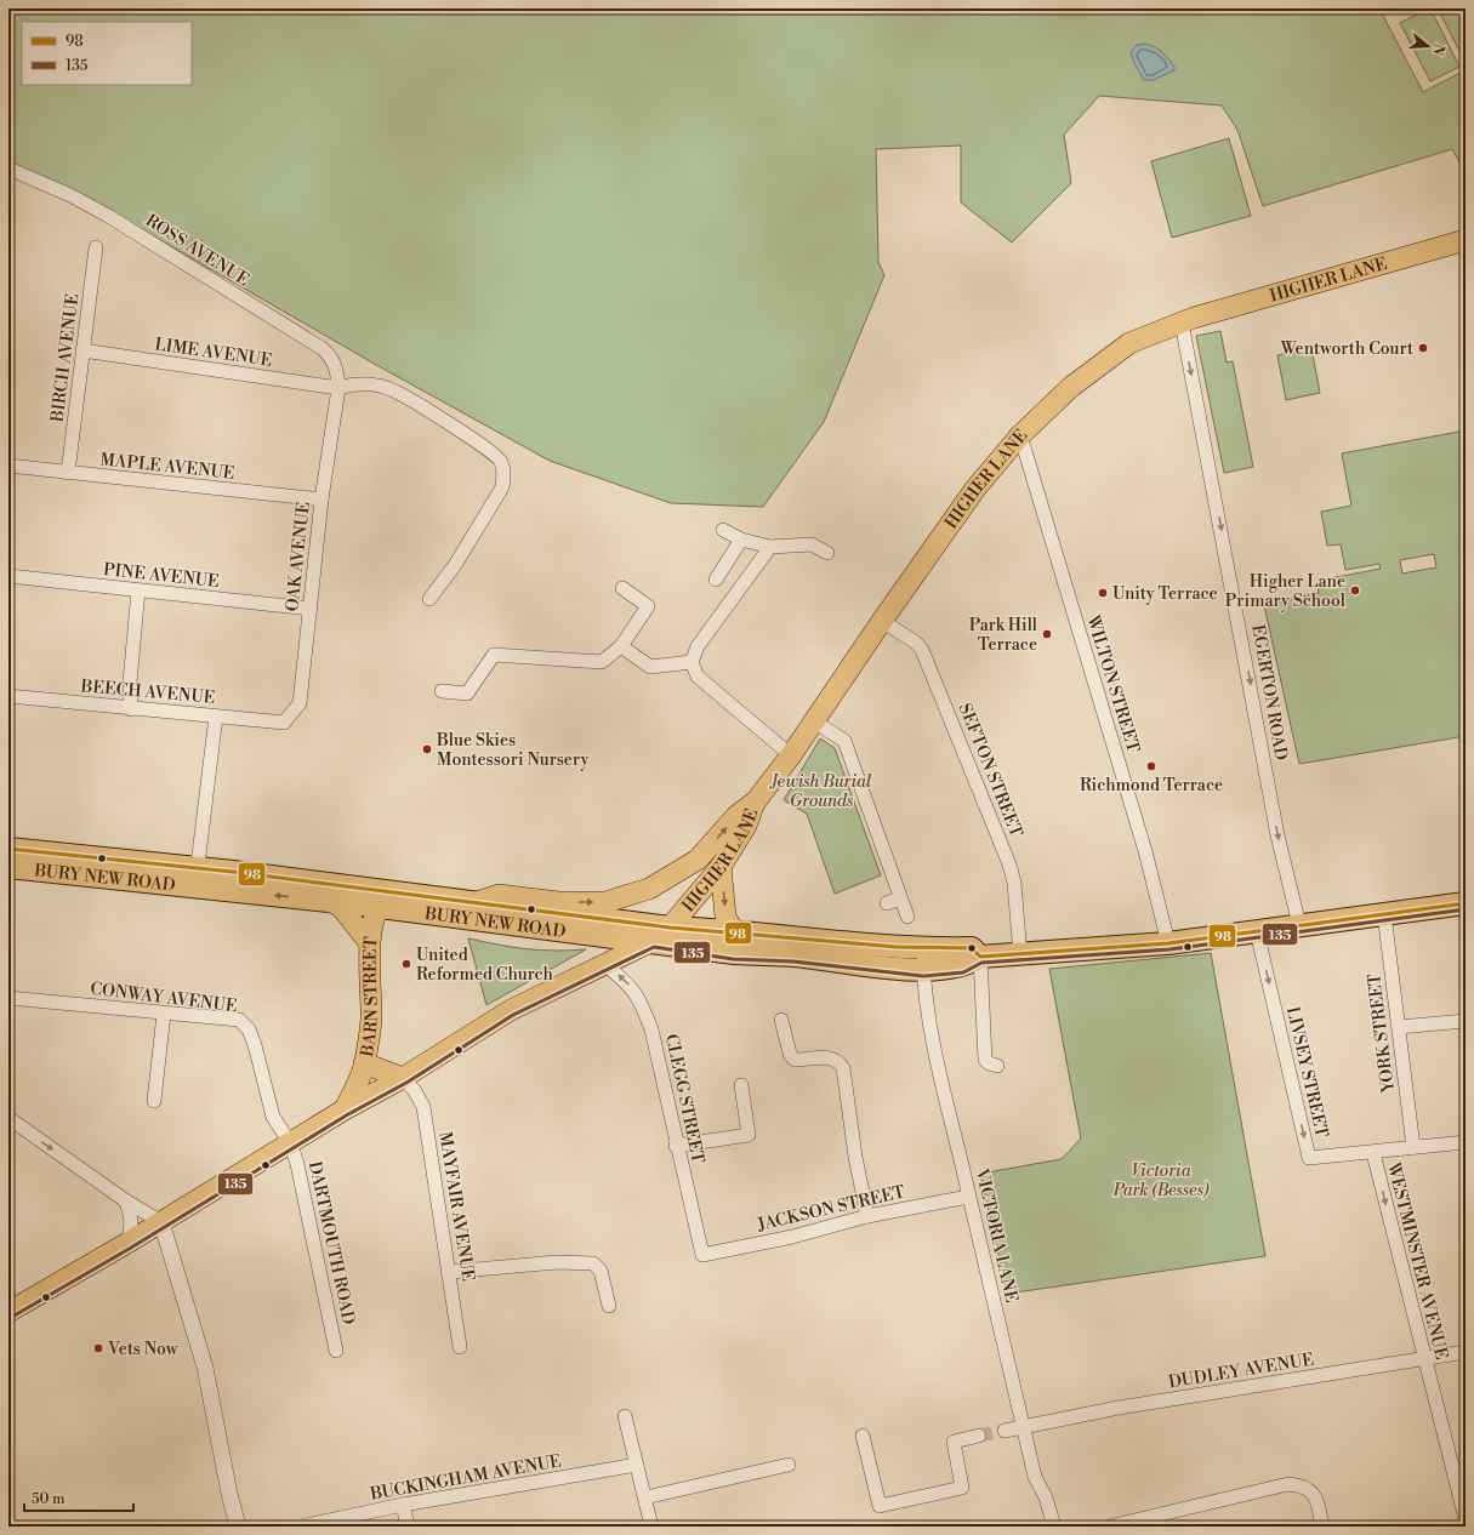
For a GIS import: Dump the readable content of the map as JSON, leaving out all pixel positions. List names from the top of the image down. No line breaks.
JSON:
{"streets":{"highway":["BURY NEW ROAD"],"main road":["HIGHER LANE","BARN STREET"],"street":["ROSS AVENUE","LIME AVENUE","BIRCH AVENUE","MAPLE AVENUE","OAK AVENUE","PINE AVENUE","WILTON STREET","BEECH AVENUE","EGERTON ROAD","SEFTON STREET","CONWAY AVENUE","YORK STREET","LIVSEY STREET","CLEGG STREET","MAYFAIR AVENUE","JACKSON STREET","VICTORIA LANE","DARTMOUTH ROAD","WESTMINSTER AVENUE","DUDLEY AVENUE","BUCKINGHAM AVENUE"]},"crossings":[["ROSS AVENUE","LIME AVENUE"],["ROSS AVENUE","OAK AVENUE"],["HIGHER LANE","WILTON STREET"],["HIGHER LANE","EGERTON ROAD"],["HIGHER LANE","SEFTON STREET"],["HIGHER LANE","BURY NEW ROAD"],["HIGHER LANE","CONWAY AVENUE"],["HIGHER LANE","BARN STREET"],["HIGHER LANE","CLEGG STREET"],["HIGHER LANE","MAYFAIR AVENUE"],["HIGHER LANE","DARTMOUTH ROAD"],["LIME AVENUE","BIRCH AVENUE"],["LIME AVENUE","OAK AVENUE"],["BIRCH AVENUE","MAPLE AVENUE"],["MAPLE AVENUE","OAK AVENUE"],["OAK AVENUE","PINE AVENUE"],["OAK AVENUE","BEECH AVENUE"],["WILTON STREET","BURY NEW ROAD"],["EGERTON ROAD","BURY NEW ROAD"],["SEFTON STREET","BURY NEW ROAD"],["BURY NEW ROAD","BARN STREET"],["BURY NEW ROAD","YORK STREET"],["BURY NEW ROAD","LIVSEY STREET"],["BURY NEW ROAD","VICTORIA LANE"],["CONWAY AVENUE","DARTMOUTH ROAD"],["YORK STREET","LIVSEY STREET"],["LIVSEY STREET","WESTMINSTER AVENUE"],["CLEGG STREET","JACKSON STREET"],["JACKSON STREET","VICTORIA LANE"],["VICTORIA LANE","DUDLEY AVENUE"],["WESTMINSTER AVENUE","DUDLEY AVENUE"]],"one_way":["EGERTON ROAD","LIVSEY STREET","CLEGG STREET","WESTMINSTER AVENUE"],"parks":["Jewish Burial Grounds","Victoria Park (Besses)"],"places":["Wentworth Court","Higher Lane Primary School","Unity Terrace","Park Hill Terrace","Blue Skies Montessori Nursery","Richmond Terrace","United Reformed Church","Vets Now"],"lines":["transit line 98","transit line 135"],"legend":["98","135"],"scale_bar":"50 m","north":"right"}
